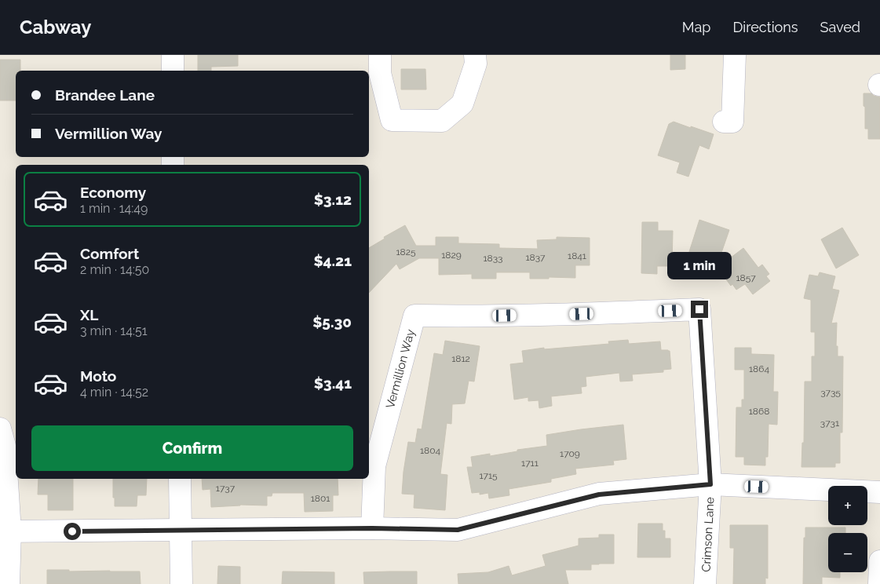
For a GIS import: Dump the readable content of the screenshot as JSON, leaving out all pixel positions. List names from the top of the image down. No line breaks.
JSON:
{"streets":{"street":["Vermillion Way","Crimson Lane"]},"crossings":[["Vermillion Way","Crimson Lane"]],"house_numbers":["1825","1829","1841","1837","1833","1857","1812","1864","3735","1868","3731","1804","1709","1711","1715","1737","1801"],"page":{"header":"Cabway","nav":["Map","Directions","Saved"],"banner":["Brandee Lane","Vermillion Way"],"list":[{"name":"Economy","note":"1 min · 14:49","value":"$3.12"},{"name":"Comfort","note":"2 min · 14:50","value":"$4.21"},{"name":"XL","note":"3 min · 14:51","value":"$5.30"},{"name":"Moto","note":"4 min · 14:52","value":"$3.41"}],"bubble":"1 min","buttons":"Confirm","map_buttons":["+","−"]}}
